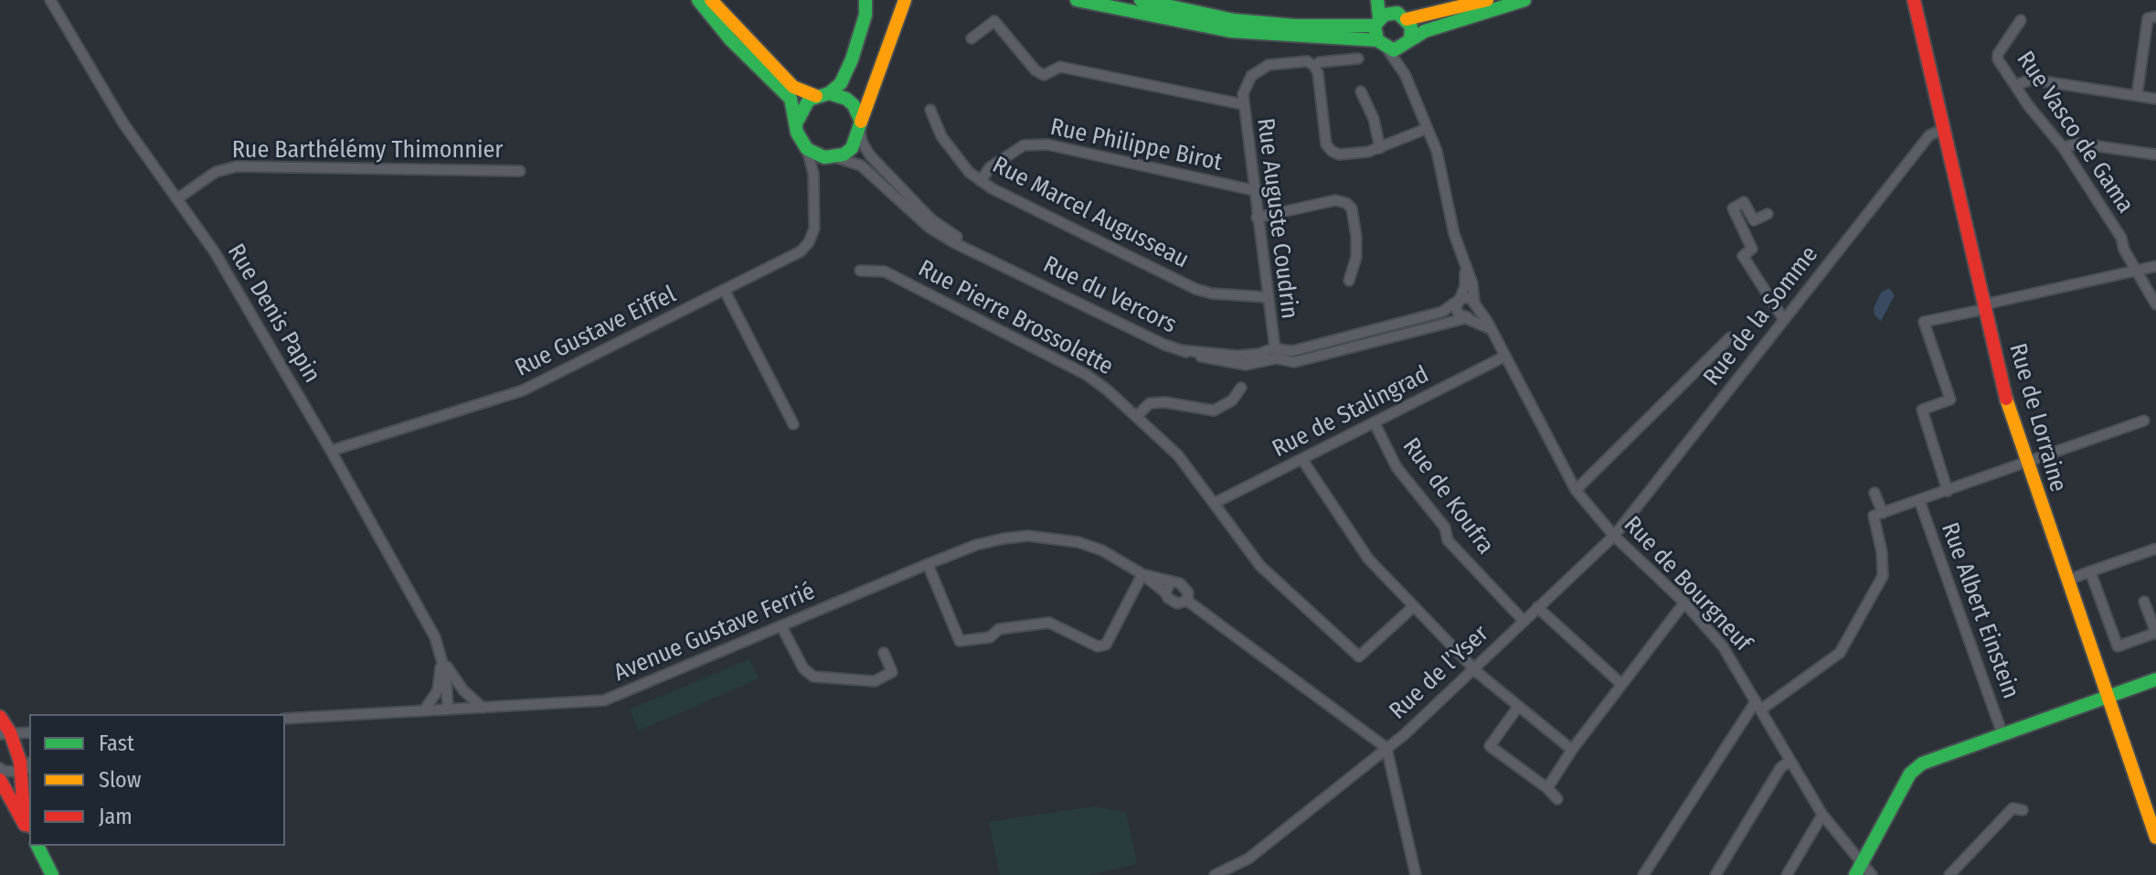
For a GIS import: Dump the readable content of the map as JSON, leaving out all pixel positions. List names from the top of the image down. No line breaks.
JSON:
{"streets":{"main road":["Rue de Lorraine"],"street":["Rue Vasco de Gama","Rue Philippe Birot","Rue Barthélémy Thimonnier","Rue Marcel Augusseau","Rue Auguste Coudrin","Rue du Vercors","Rue Denis Papin","Rue de la Somme","Rue Pierre Brossolette","Rue Gustave Eiffel","Rue de Stalingrad","Rue de Koufra","Rue de Bourgneuf","Rue Albert Einstein","Avenue Gustave Ferrié","Rue de l’Yser"]},"crossings":[["Rue Philippe Birot","Rue Marcel Augusseau"],["Rue Philippe Birot","Rue Auguste Coudrin"],["Rue Barthélémy Thimonnier","Rue Denis Papin"],["Rue Marcel Augusseau","Rue Auguste Coudrin"],["Rue Auguste Coudrin","Rue du Vercors"],["Rue du Vercors","Rue Gustave Eiffel"],["Rue du Vercors","Rue de Bourgneuf"],["Rue Denis Papin","Rue Gustave Eiffel"],["Rue Denis Papin","Avenue Gustave Ferrié"],["Rue de la Somme","Rue de Lorraine"],["Rue de la Somme","Rue de Bourgneuf"],["Rue de la Somme","Rue de l’Yser"],["Rue Pierre Brossolette","Rue de Stalingrad"],["Rue de Stalingrad","Rue de Koufra"],["Rue de Stalingrad","Rue de Bourgneuf"],["Rue de Koufra","Rue de l’Yser"],["Rue de Bourgneuf","Rue de l’Yser"]],"legend":["Fast","Slow","Jam"]}
